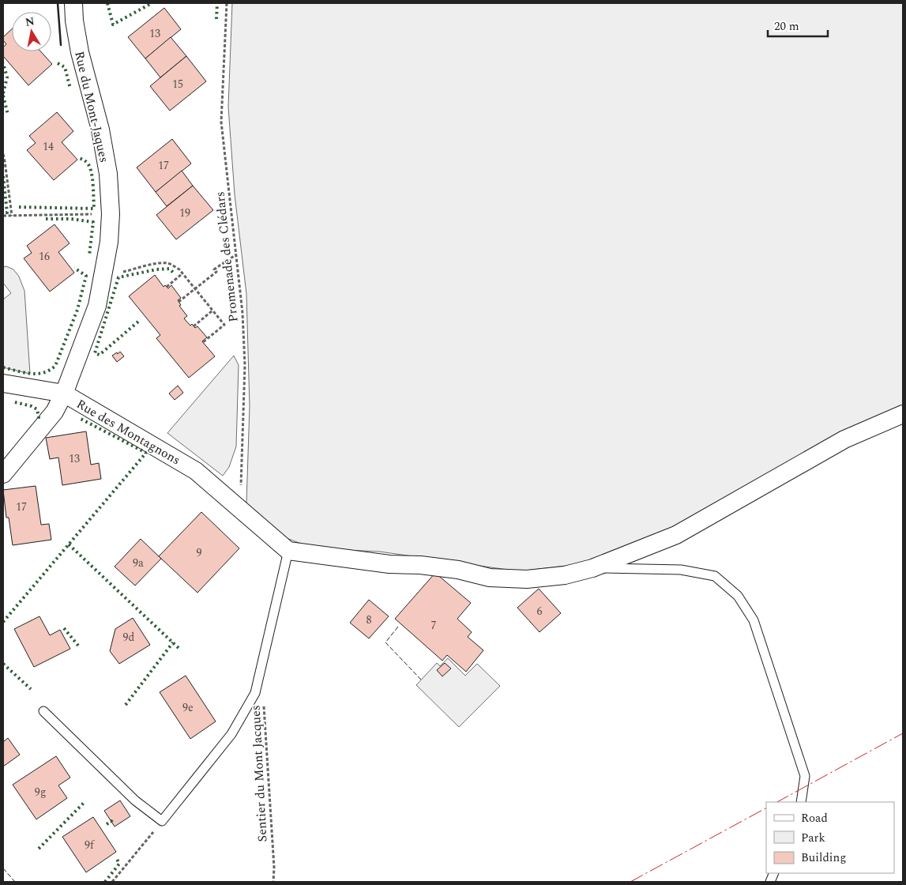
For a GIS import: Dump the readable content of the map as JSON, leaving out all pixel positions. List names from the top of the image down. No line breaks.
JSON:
{"streets":{"street":["Rue du Mont-Jaques","Rue des Montagnons"],"path":["Promenade des Clédars","Sentier du Mont Jacques"]},"crossings":[["Rue du Mont-Jaques","Rue des Montagnons"],["Promenade des Clédars","Rue des Montagnons"]],"house_numbers":["13","15","14","17","19","16","13","17","9","9a","6","8","7","9d","9e","9g","9f"],"legend":["Road","Park","Building"],"scale_bar":"20 m","north":"top"}
